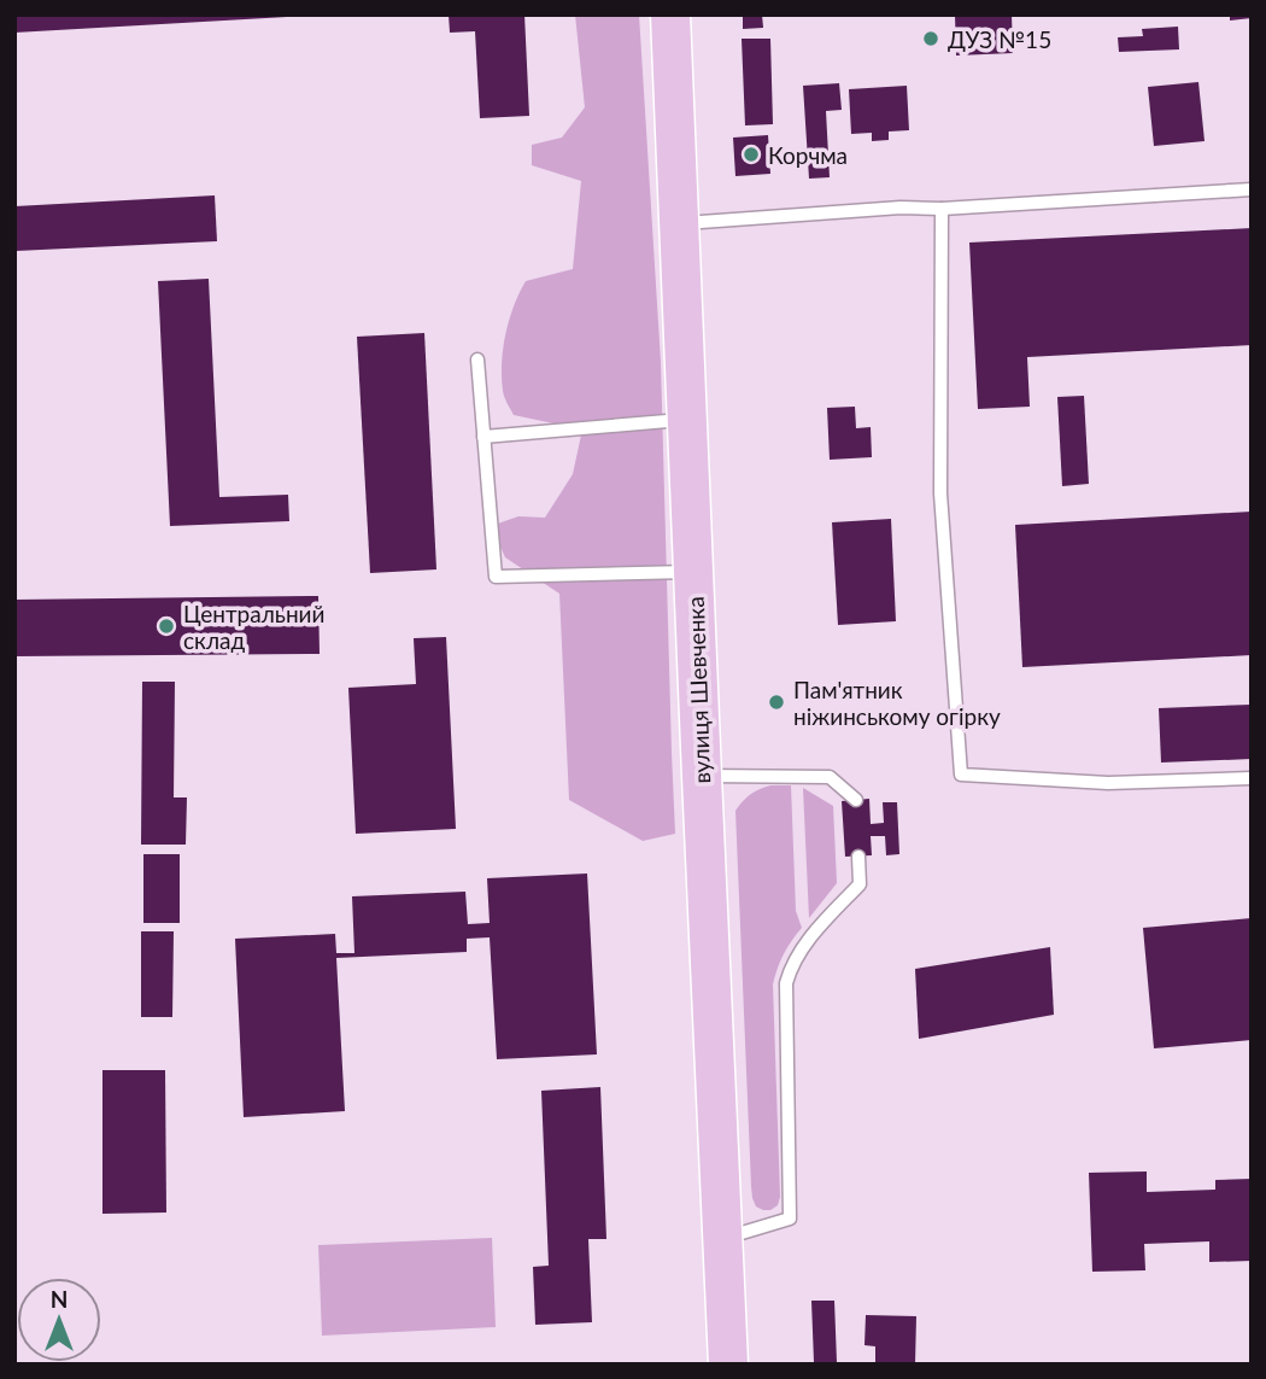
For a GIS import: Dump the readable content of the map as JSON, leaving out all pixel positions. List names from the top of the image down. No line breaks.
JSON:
{"streets":{"main road":["вулиця Шевченка"]},"places":["ДУЗ №15","Корчма","Центральний склад","Пам'ятник ніжинському огірку"],"north":"top"}
